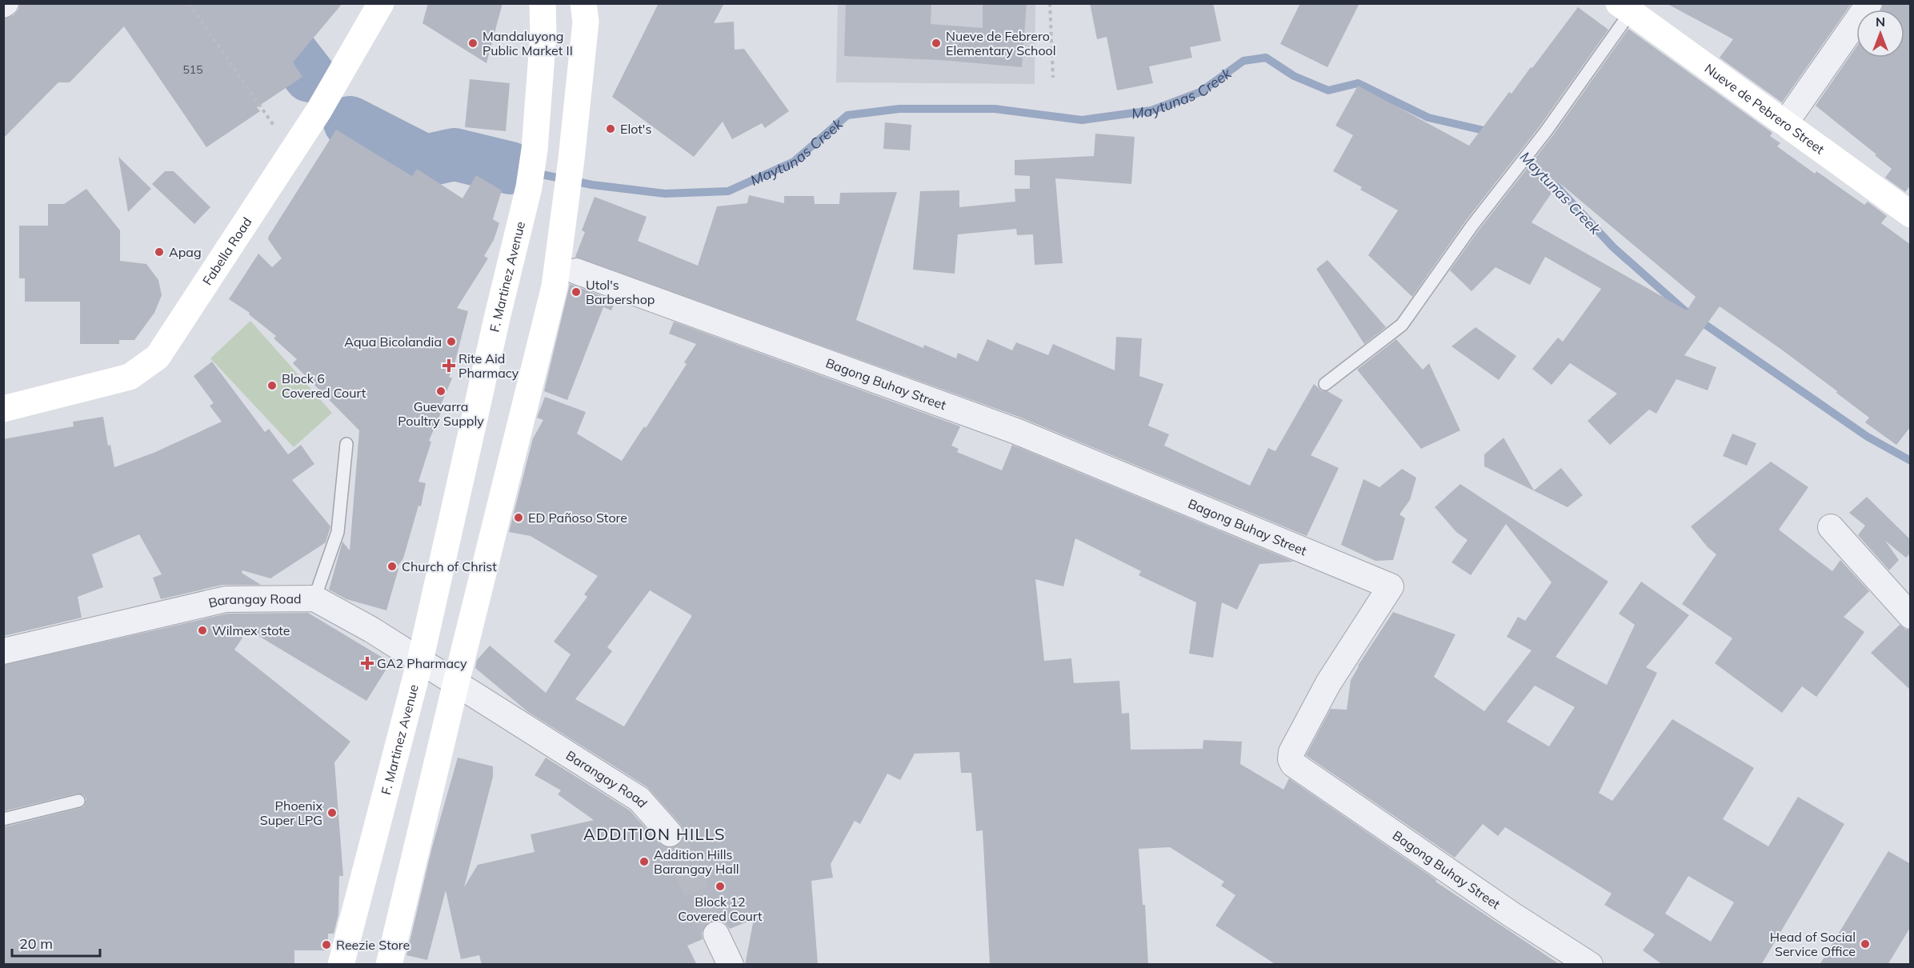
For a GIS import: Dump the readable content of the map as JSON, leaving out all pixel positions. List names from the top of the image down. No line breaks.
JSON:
{"streets":{"main road":["Nueve de Pebrero Street","Fabella Road","F. Martinez Avenue"],"street":["Bagong Buhay Street","Barangay Road"]},"crossings":[["F. Martinez Avenue","Barangay Road"]],"districts":["ADDITION HILLS"],"water":["Maytunas Creek"],"places":{"other":["Mandaluyong Public Market II","Nueve de Febrero Elementary School","Elot's","Apag","Utol's Barbershop","Aqua Bicolandia","Block 6 Covered Court","Guevarra Poultry Supply","ED Pañoso Store","Church of Christ","Wilmex stote","Phoenix Super LPG","Addition Hills Barangay Hall","Block 12 Covered Court","Head of Social Service Office","Reezie Store"],"health":["Rite Aid Pharmacy","GA2 Pharmacy"]},"house_numbers":["515"],"scale_bar":"20 m","north":"top"}
